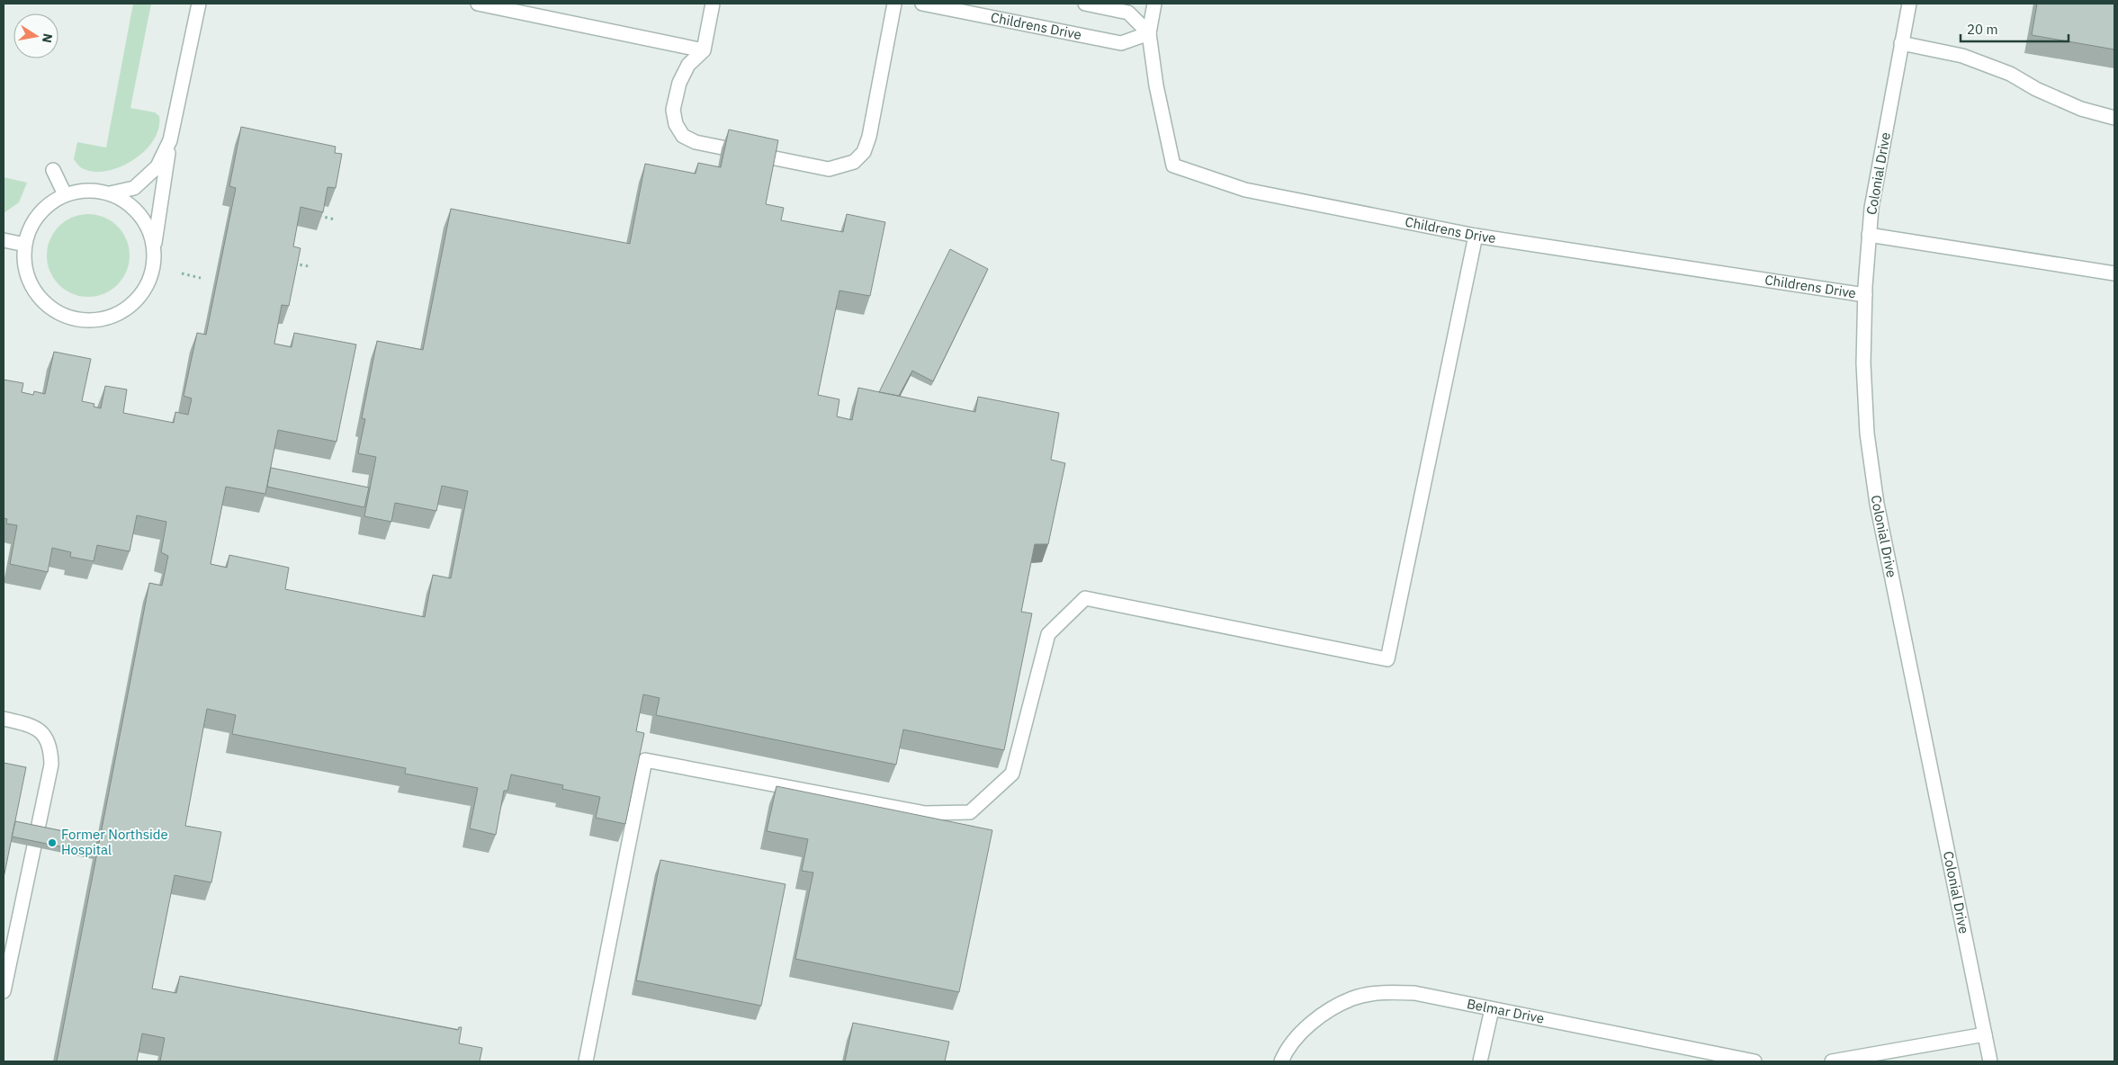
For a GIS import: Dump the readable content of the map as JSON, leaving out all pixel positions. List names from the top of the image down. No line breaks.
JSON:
{"streets":{"street":["Childrens Drive","Colonial Drive","Belmar Drive"]},"crossings":[["Childrens Drive","Colonial Drive"]],"places":["Former Northside Hospital"],"scale_bar":"20 m","north":"right"}
